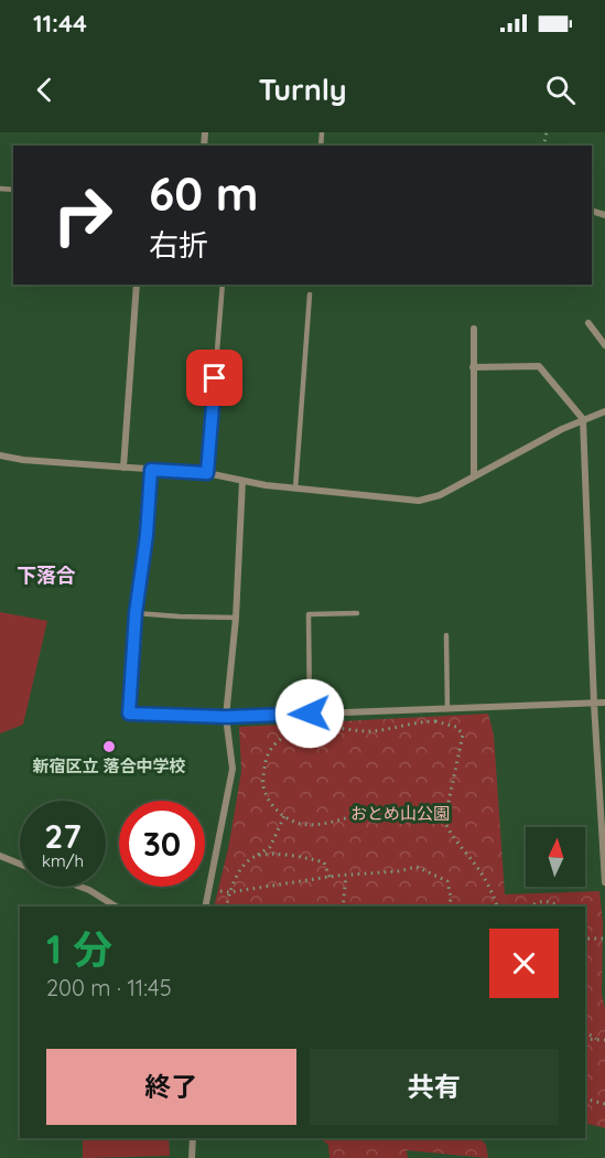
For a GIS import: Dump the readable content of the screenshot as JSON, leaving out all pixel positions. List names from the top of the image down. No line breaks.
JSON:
{"districts":["下落合"],"parks":["おとめ山公園"],"places":["新宿区立 落合中学校"],"north":"top","page":{"status":"11:44","header":"Turnly","turn":["60 m","右折"],"speed":"27 km/h","limit":"30","heading":["1 分","200 m · 11:45"],"buttons":["終了","共有"]}}
